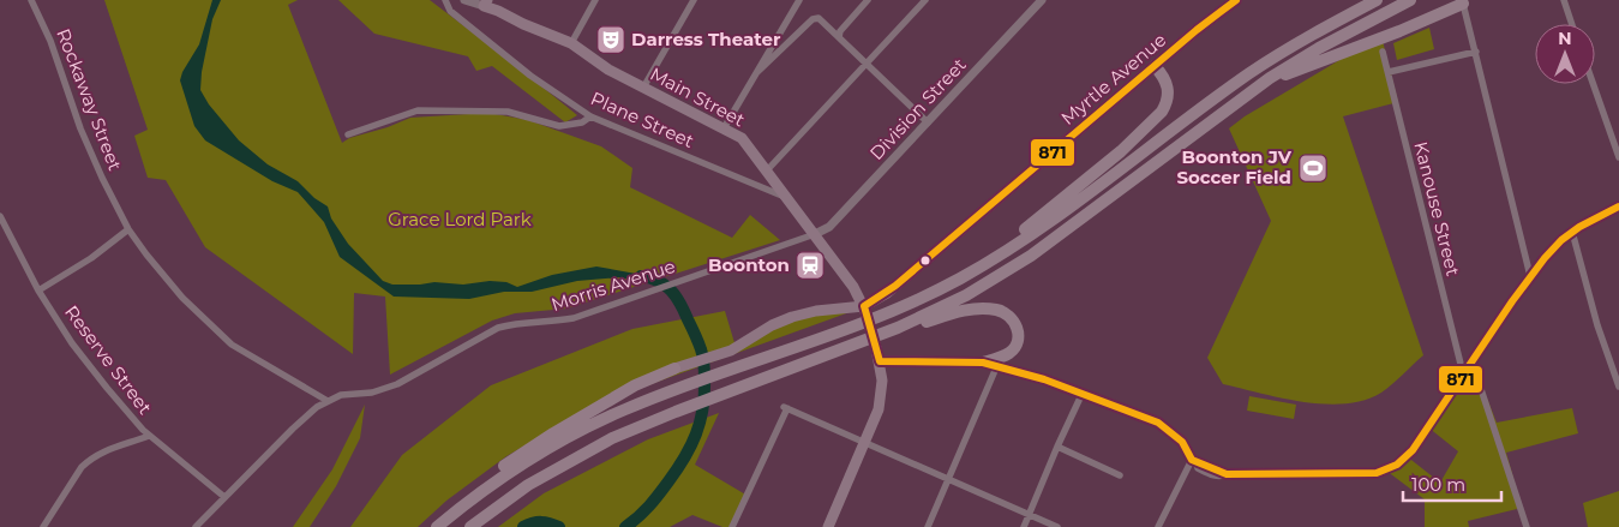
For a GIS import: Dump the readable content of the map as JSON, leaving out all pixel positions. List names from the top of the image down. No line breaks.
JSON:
{"streets":{"main road":["Myrtle Avenue","Main Street"],"street":["Rockaway Street","Division Street","Plane Street","Kanouse Street","Morris Avenue","Reserve Street"]},"crossings":[["Myrtle Avenue","Main Street"],["Main Street","Division Street"],["Main Street","Plane Street"],["Main Street","Morris Avenue"],["Rockaway Street","Morris Avenue"],["Division Street","Morris Avenue"],["Morris Avenue","Reserve Street"]],"parks":["Grace Lord Park"],"places":{"theatre":["Darress Theater"],"sports":["Boonton JV Soccer Field"],"station":["Boonton"]},"lines":["transit line 871"],"scale_bar":"100 m","north":"top"}
